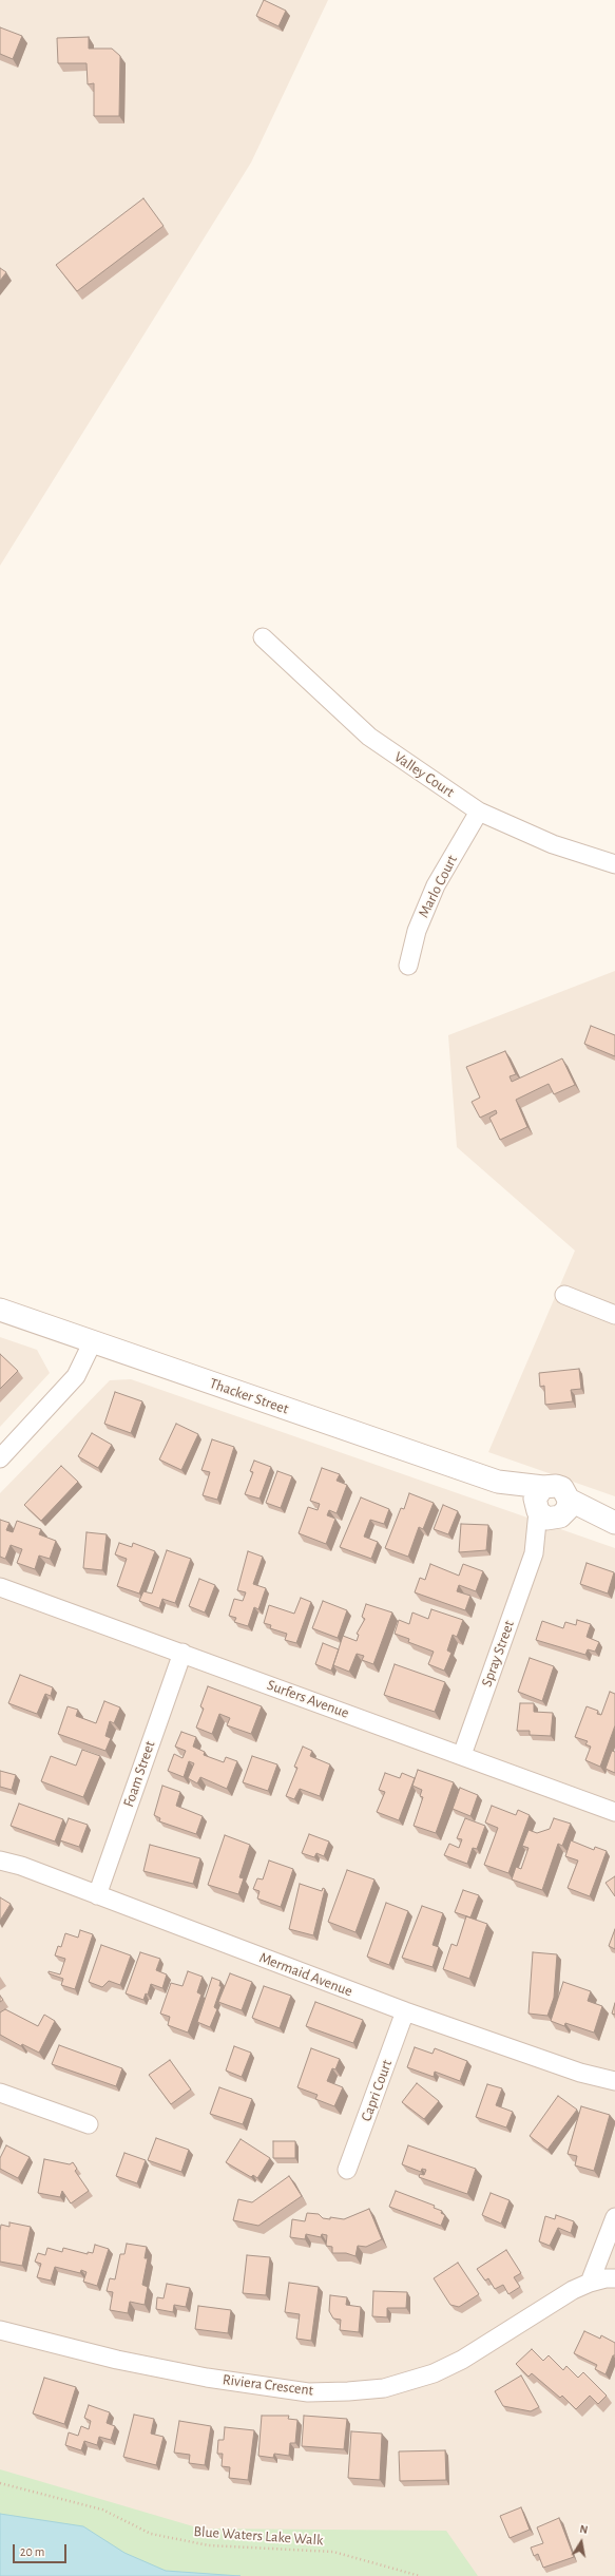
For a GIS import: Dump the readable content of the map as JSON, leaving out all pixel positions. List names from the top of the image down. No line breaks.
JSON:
{"streets":{"street":["Valley Court","Marlo Court","Thacker Street","Spray Street","Surfers Avenue","Foam Street","Mermaid Avenue","Capri Court","Riviera Crescent"],"path":["Blue Waters Lake Walk"]},"crossings":[["Valley Court","Marlo Court"],["Thacker Street","Spray Street"],["Spray Street","Surfers Avenue"],["Surfers Avenue","Foam Street"],["Foam Street","Mermaid Avenue"],["Mermaid Avenue","Capri Court"]],"scale_bar":"20 m","north":"top"}
